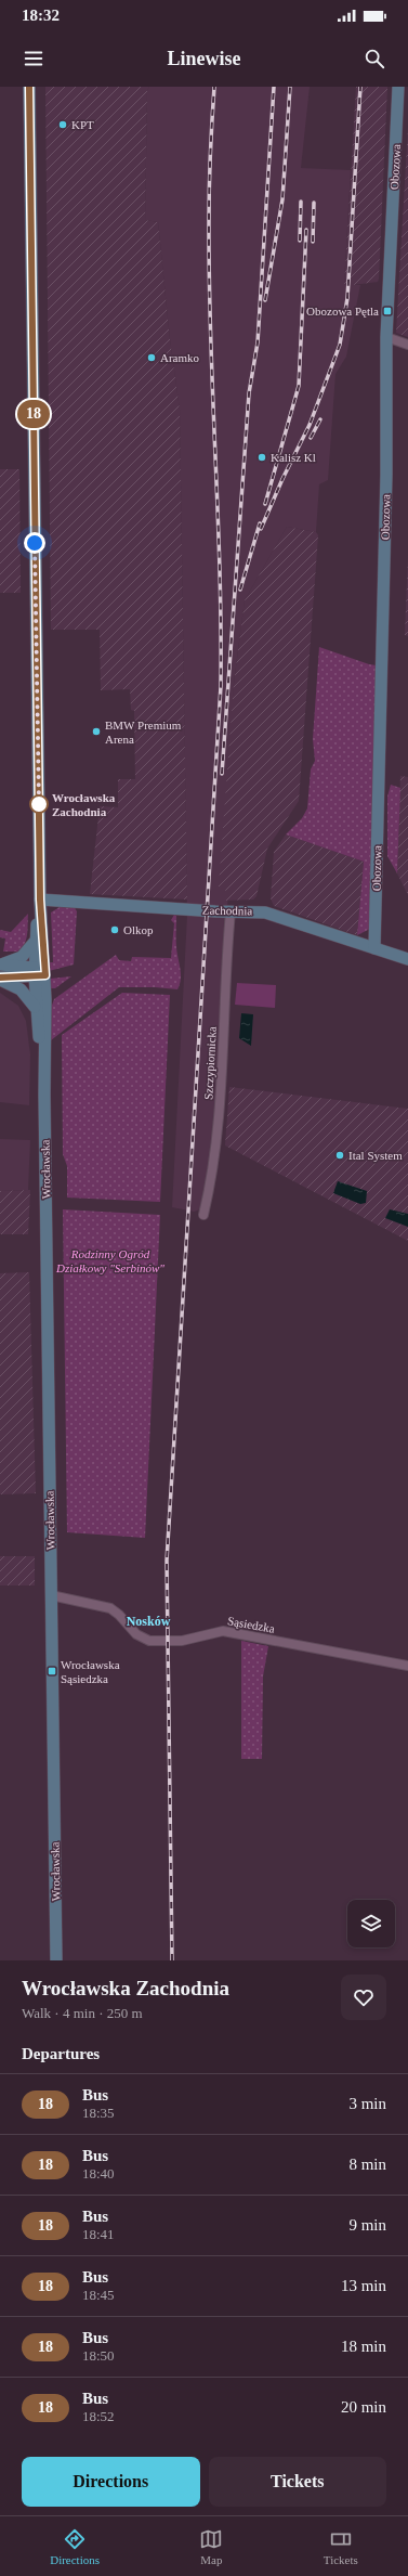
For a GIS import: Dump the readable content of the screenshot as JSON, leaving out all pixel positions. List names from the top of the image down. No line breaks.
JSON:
{"streets":{"street":["Obozowa","Zachodnia","Szczypiornicka","Wrocławska","Sąsiedzka"]},"crossings":[["Obozowa","Zachodnia"],["Zachodnia","Szczypiornicka"],["Zachodnia","Wrocławska"],["Wrocławska","Sąsiedzka"]],"districts":["Nosków"],"parks":["Rodzinny Ogród Działkowy \"Serbinów\""],"places":{"other":["KPT","Aramko","Kalisz Kl","BMW Premium Arena","Wrocławska Zachodnia","Olkop","Ital System"],"transit":["Obozowa Pętla","Wrocławska Sąsiedzka"]},"lines":["bus line 18"],"page":{"status":"18:32","header":"Linewise","on_map":"18","heading":[["Wrocławska Zachodnia","Walk · 4 min · 250 m"],"Departures"],"list":[{"mark":"18","name":"Bus","note":"18:35","value":"3 min"},{"mark":"18","name":"Bus","note":"18:40","value":"8 min"},{"mark":"18","name":"Bus","note":"18:41","value":"9 min"},{"mark":"18","name":"Bus","note":"18:45","value":"13 min"},{"mark":"18","name":"Bus","note":"18:50","value":"18 min"},{"mark":"18","name":"Bus","note":"18:52","value":"20 min"}],"buttons":["Directions","Tickets"],"tabs":["Directions","Map","Tickets"]}}
